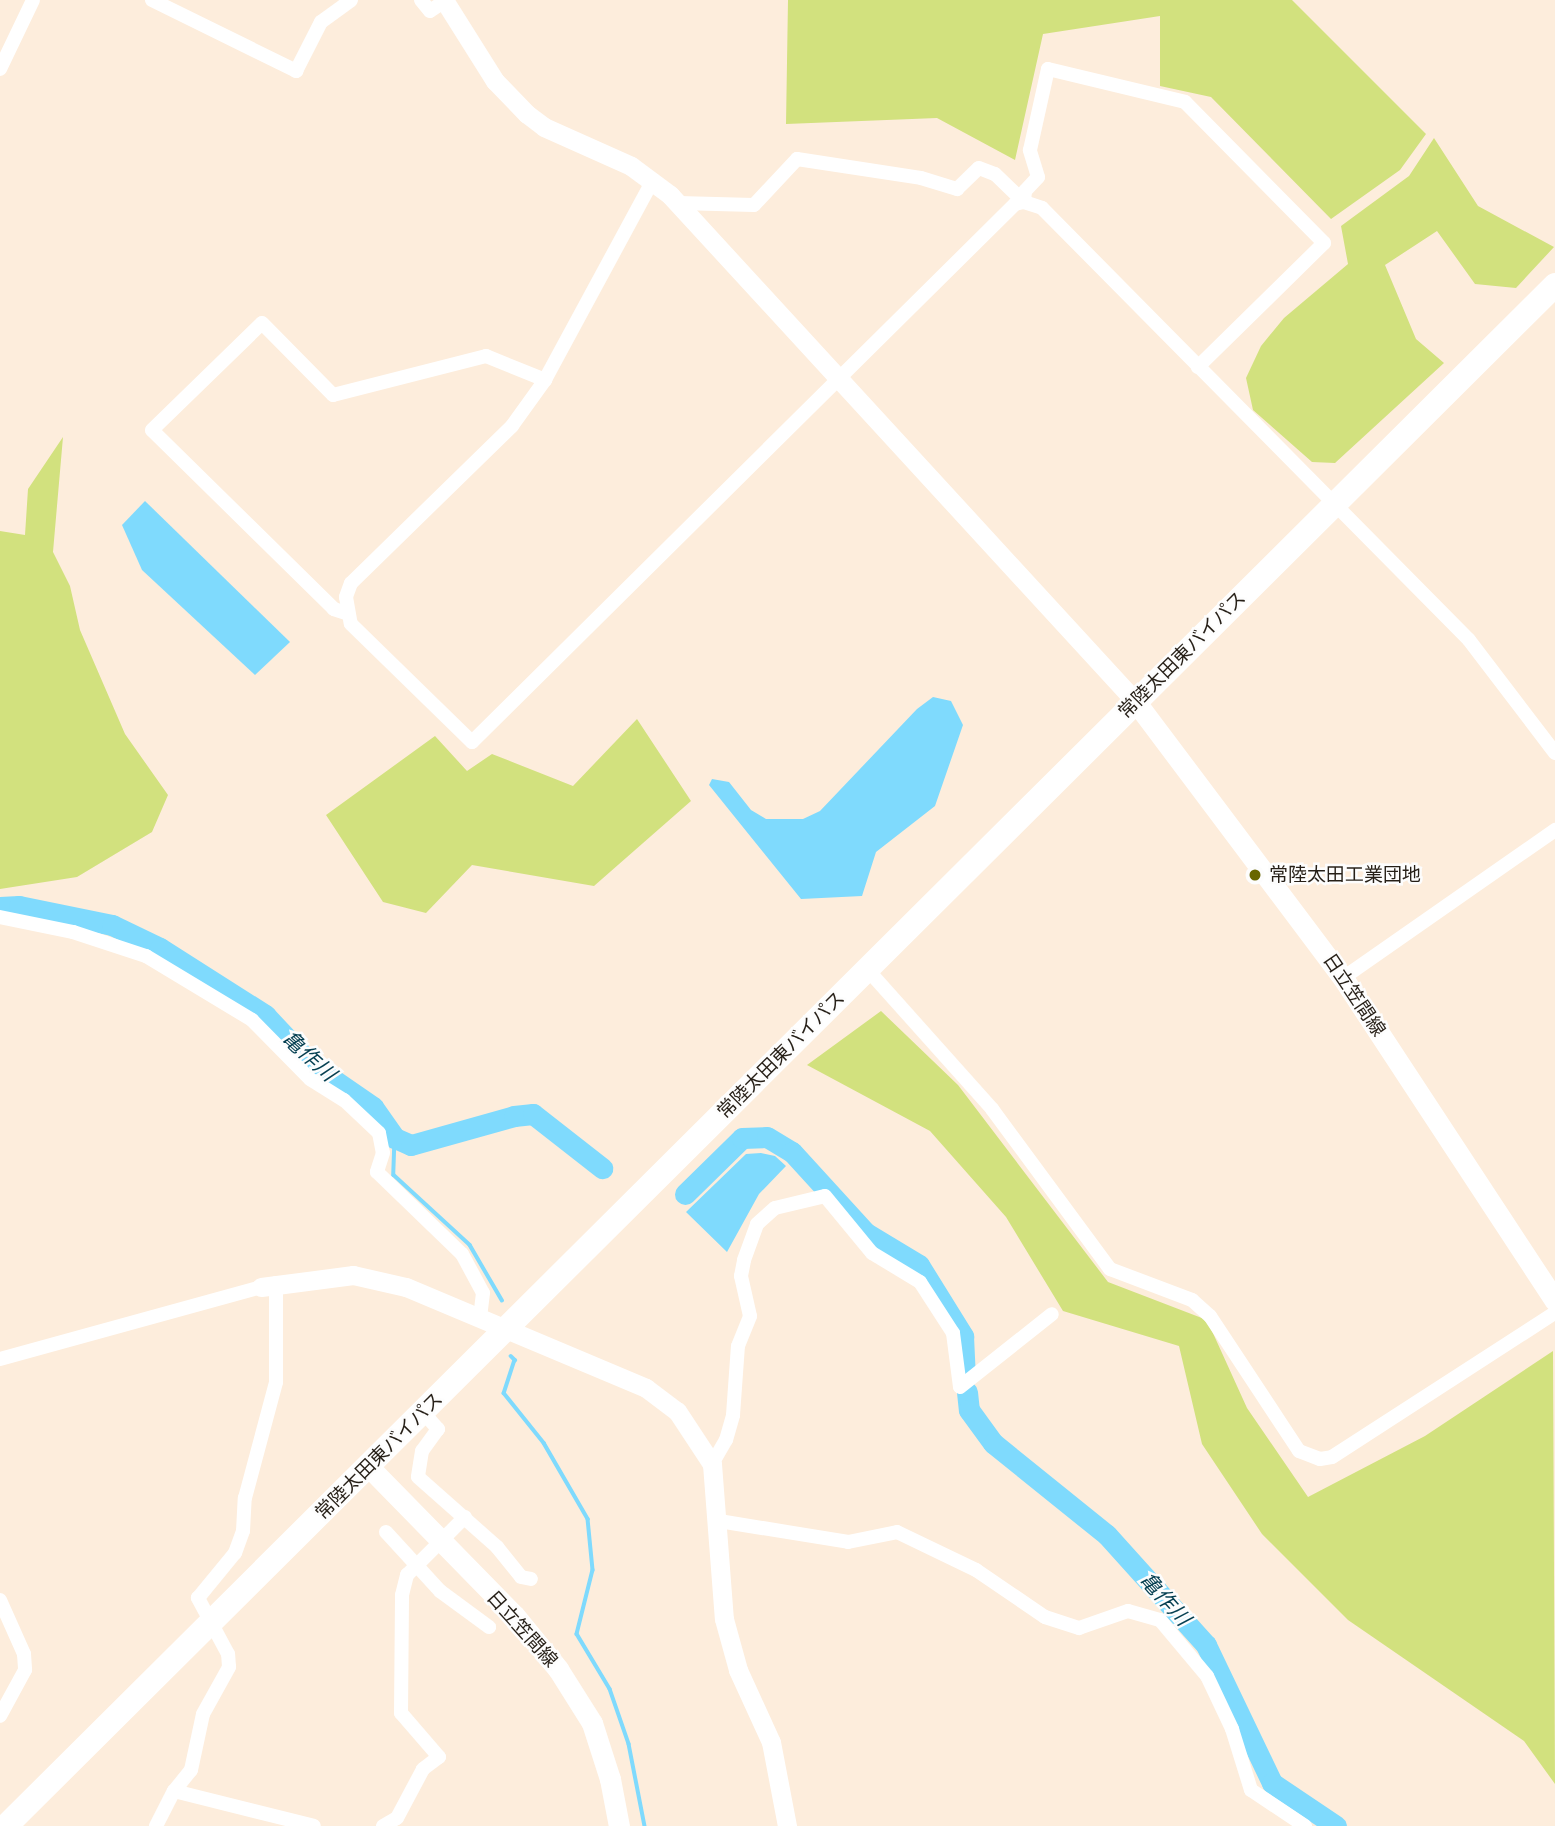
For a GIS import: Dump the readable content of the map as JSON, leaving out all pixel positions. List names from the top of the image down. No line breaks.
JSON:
{"streets":{"highway":["常陸太田東バイパス"],"main road":["日立笠間線"]},"crossings":[["常陸太田東バイパス","日立笠間線"]],"water":["亀作川"],"places":["常陸太田工業団地"]}
